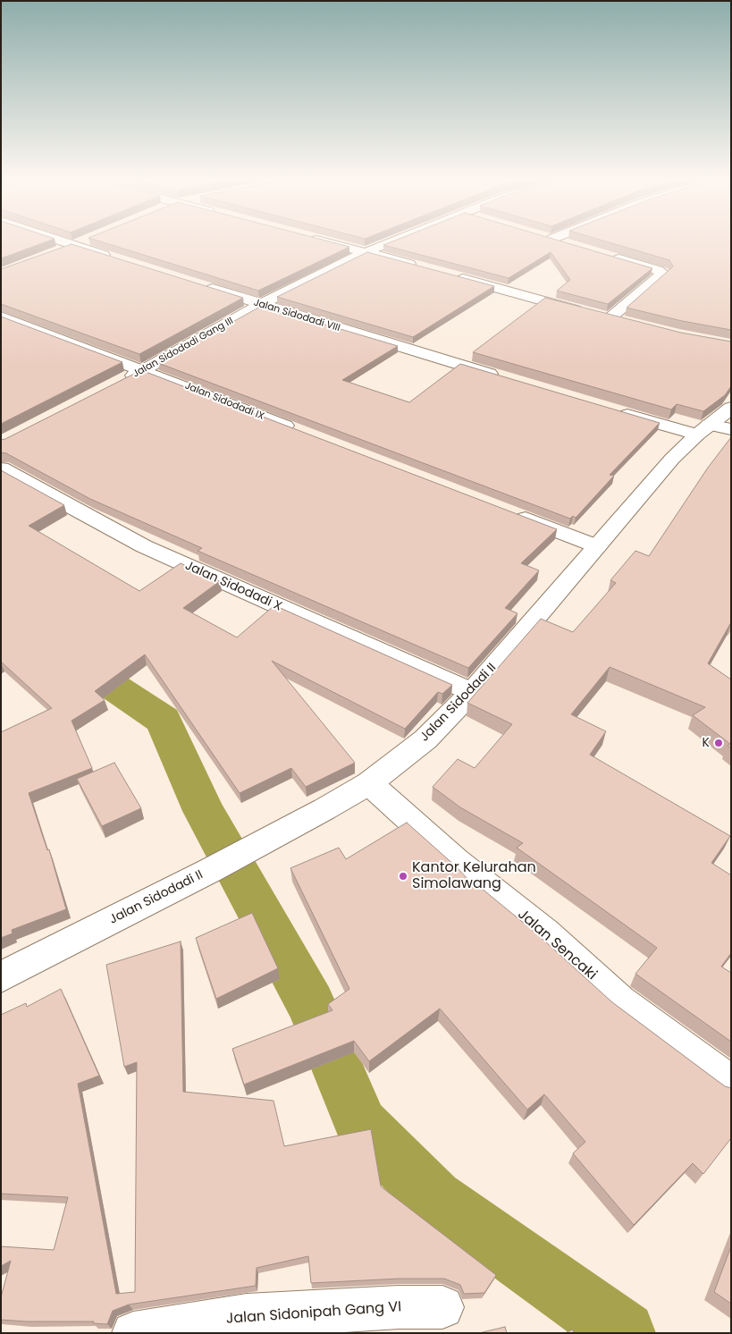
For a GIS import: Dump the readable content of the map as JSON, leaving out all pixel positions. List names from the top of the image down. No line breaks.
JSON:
{"streets":{"street":["Jalan Sidodadi VIII","Jalan Sidodadi Gang III","Jalan Sidodadi IX","Jalan Sidodadi X","Jalan Sidodadi II","Jalan Sencaki","Jalan Sidonipah Gang VI"]},"crossings":[["Jalan Sidodadi VIII","Jalan Sidodadi Gang III"],["Jalan Sidodadi Gang III","Jalan Sidodadi IX"],["Jalan Sidodadi X","Jalan Sidodadi II"],["Jalan Sidodadi II","Jalan Sencaki"]],"places":["K","Kantor Kelurahan Simolawang"]}
